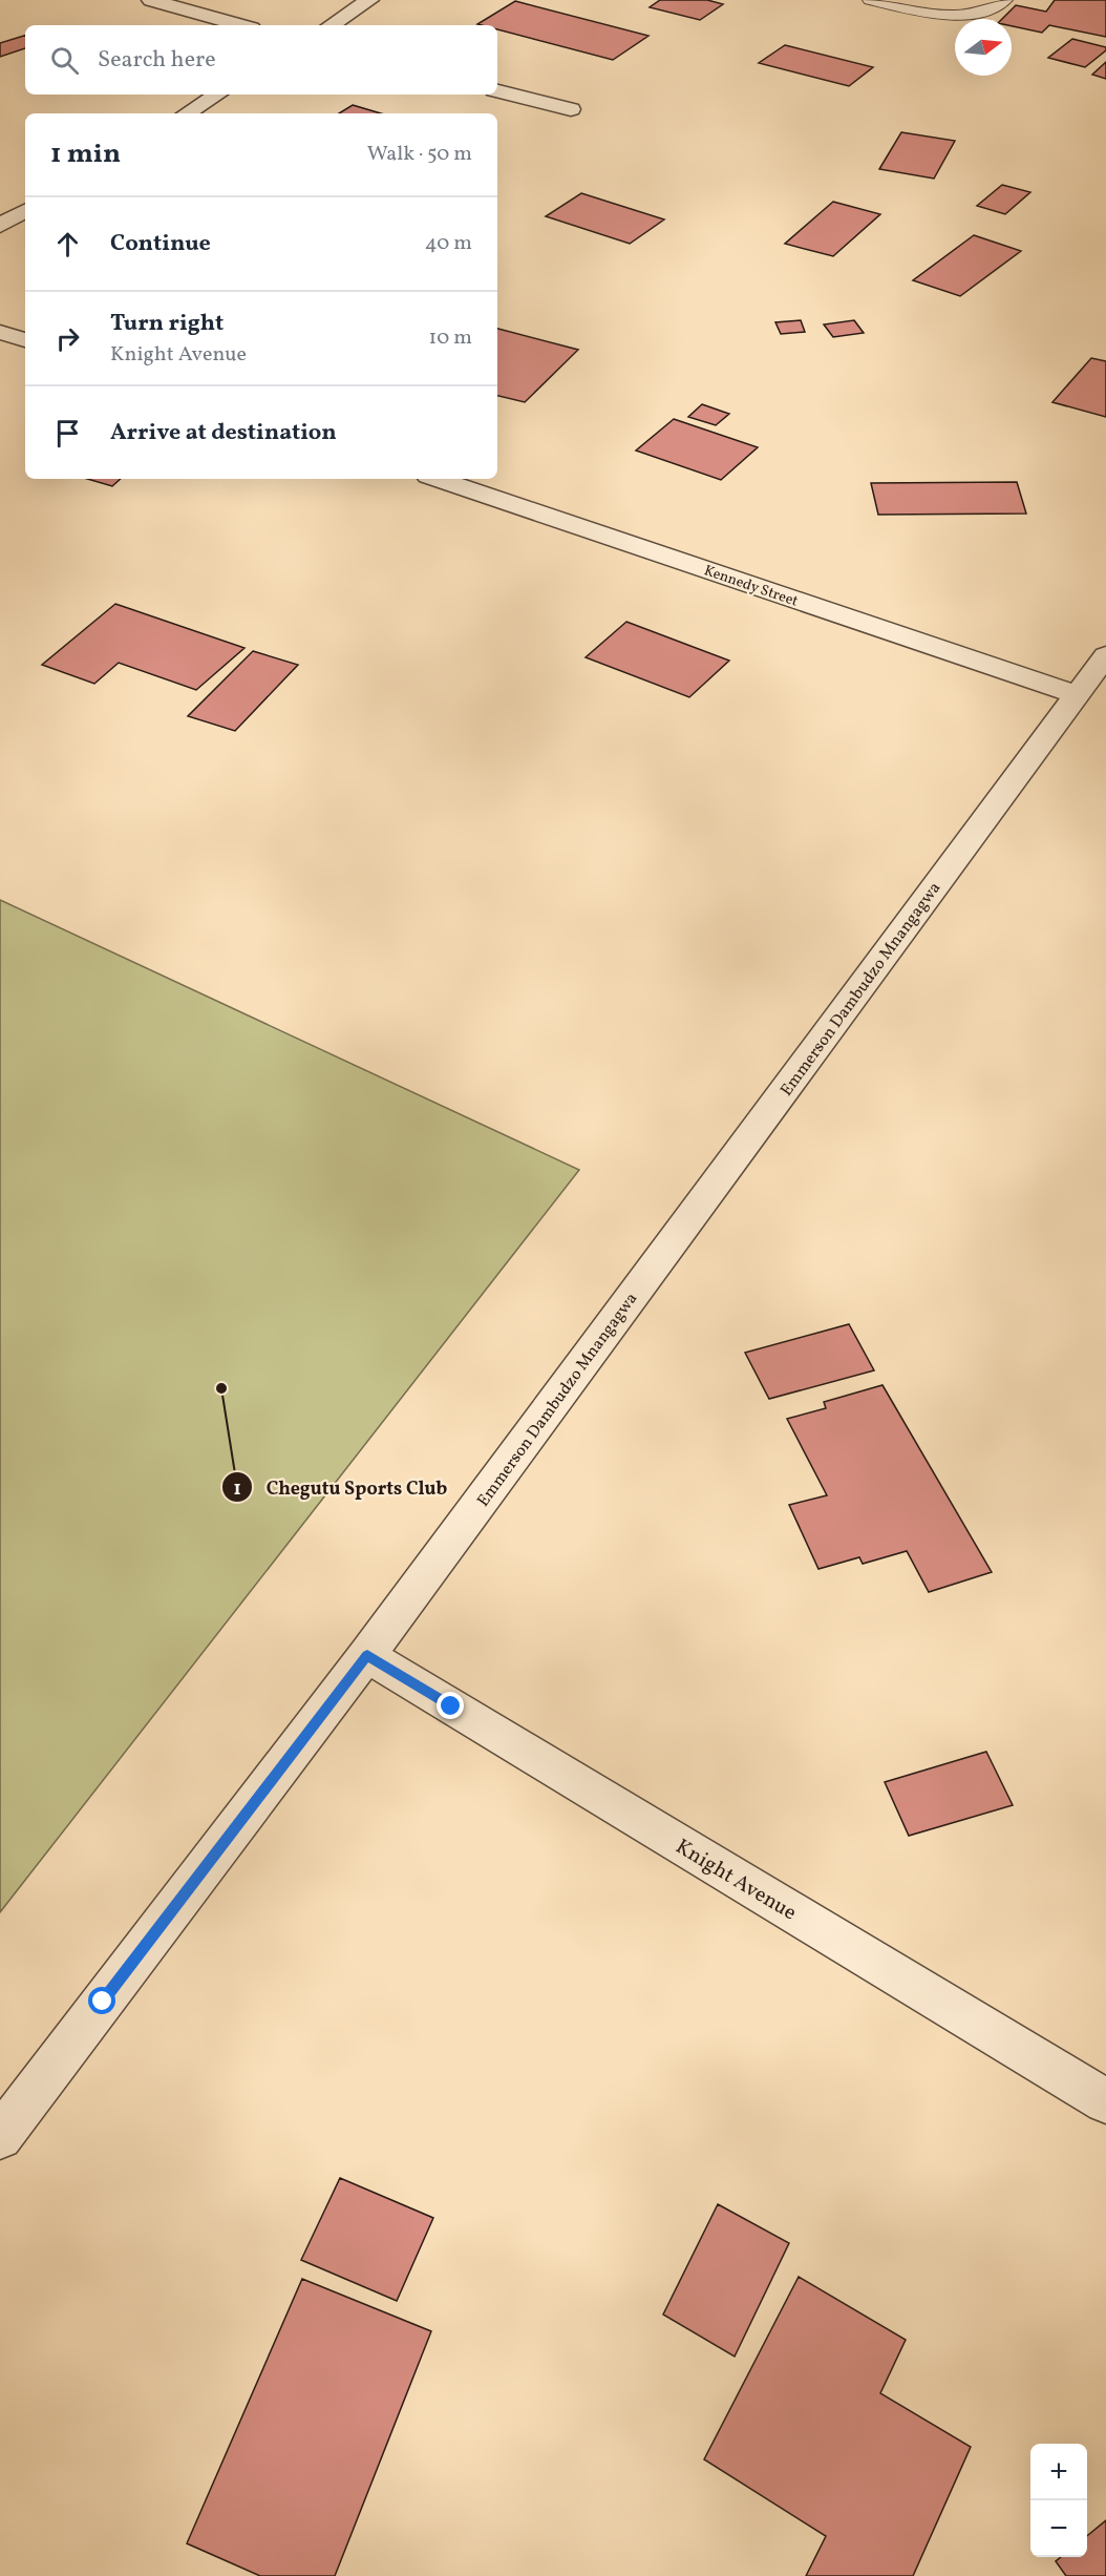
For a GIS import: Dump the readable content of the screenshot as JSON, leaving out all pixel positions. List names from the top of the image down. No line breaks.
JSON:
{"streets":{"street":["Kennedy Street","Emmerson Dambudzo Mnangagwa","Knight Avenue"]},"crossings":[["Kennedy Street","Emmerson Dambudzo Mnangagwa"],["Emmerson Dambudzo Mnangagwa","Knight Avenue"]],"places":["Chegutu Sports Club"],"north":"right","page":{"search":"Search here","heading":["1 min","Walk · 50 m"],"list":[["Continue","40 m"],["Turn right","Knight Avenue","10 m"],"Arrive at destination"],"map_buttons":["+","−"]}}
